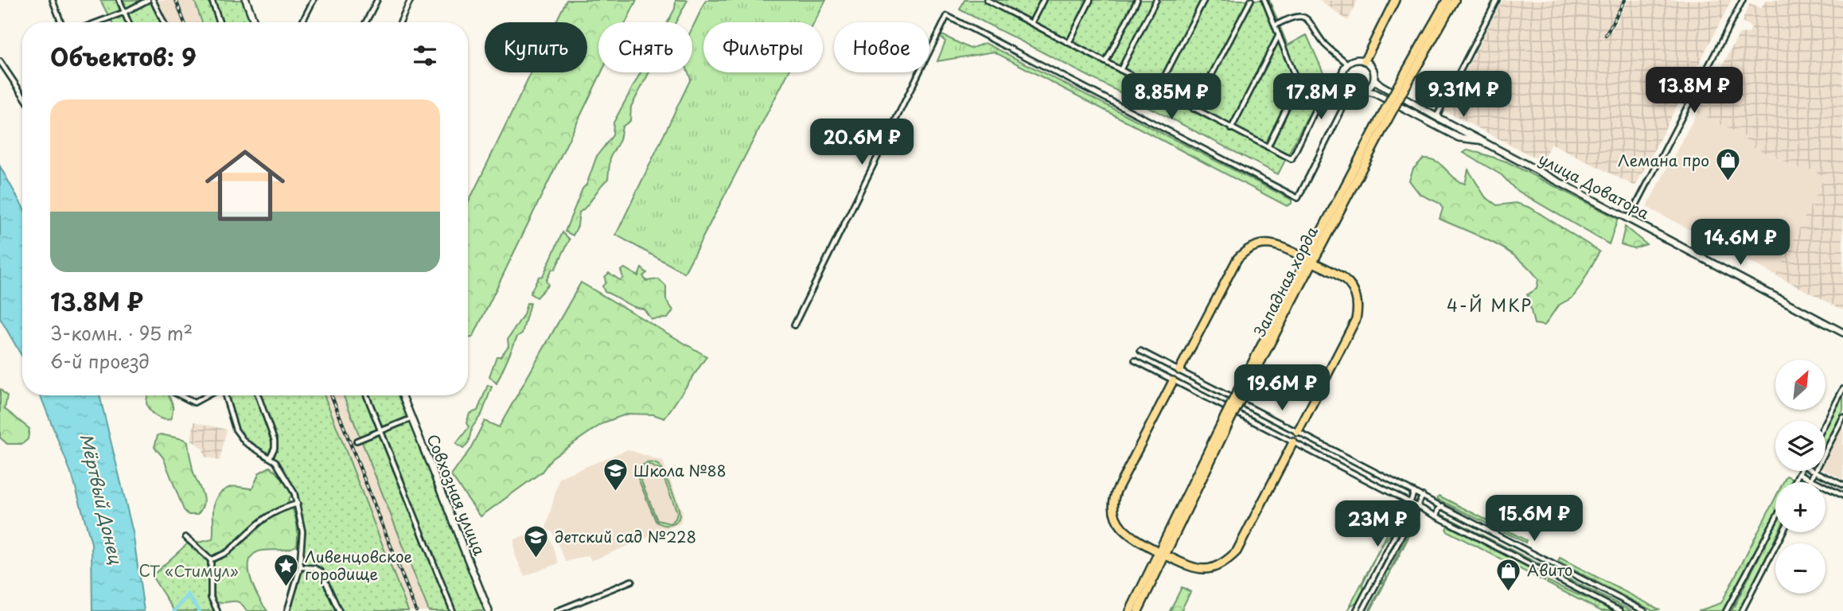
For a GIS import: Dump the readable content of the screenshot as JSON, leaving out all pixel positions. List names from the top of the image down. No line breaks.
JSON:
{"streets":{"highway":["Западная хорда"],"street":["улица Доватора","Совхозная улица"]},"districts":["4-Й МКР"],"water":["Мёртвый Донец"],"parks":["СТ «Стимул»"],"places":{"shop":["Лемана про","Авито"],"school or university":["Школа №88","детский сад №228"],"place":["Ливенцовское городище"]},"north":"top right","page":{"chip":["Купить","Снять","Фильтры","Новое"],"heading":"Объектов: 9","price":["13.8M ₽","9.31M ₽","8.85M ₽","17.8M ₽","20.6M ₽","14.6M ₽","19.6M ₽","15.6M ₽","23M ₽"],"list":[{"name":"13.8M ₽","note":"3-комн. · 95 m² · 6-й проезд"}],"map_buttons":["+","−"]}}
